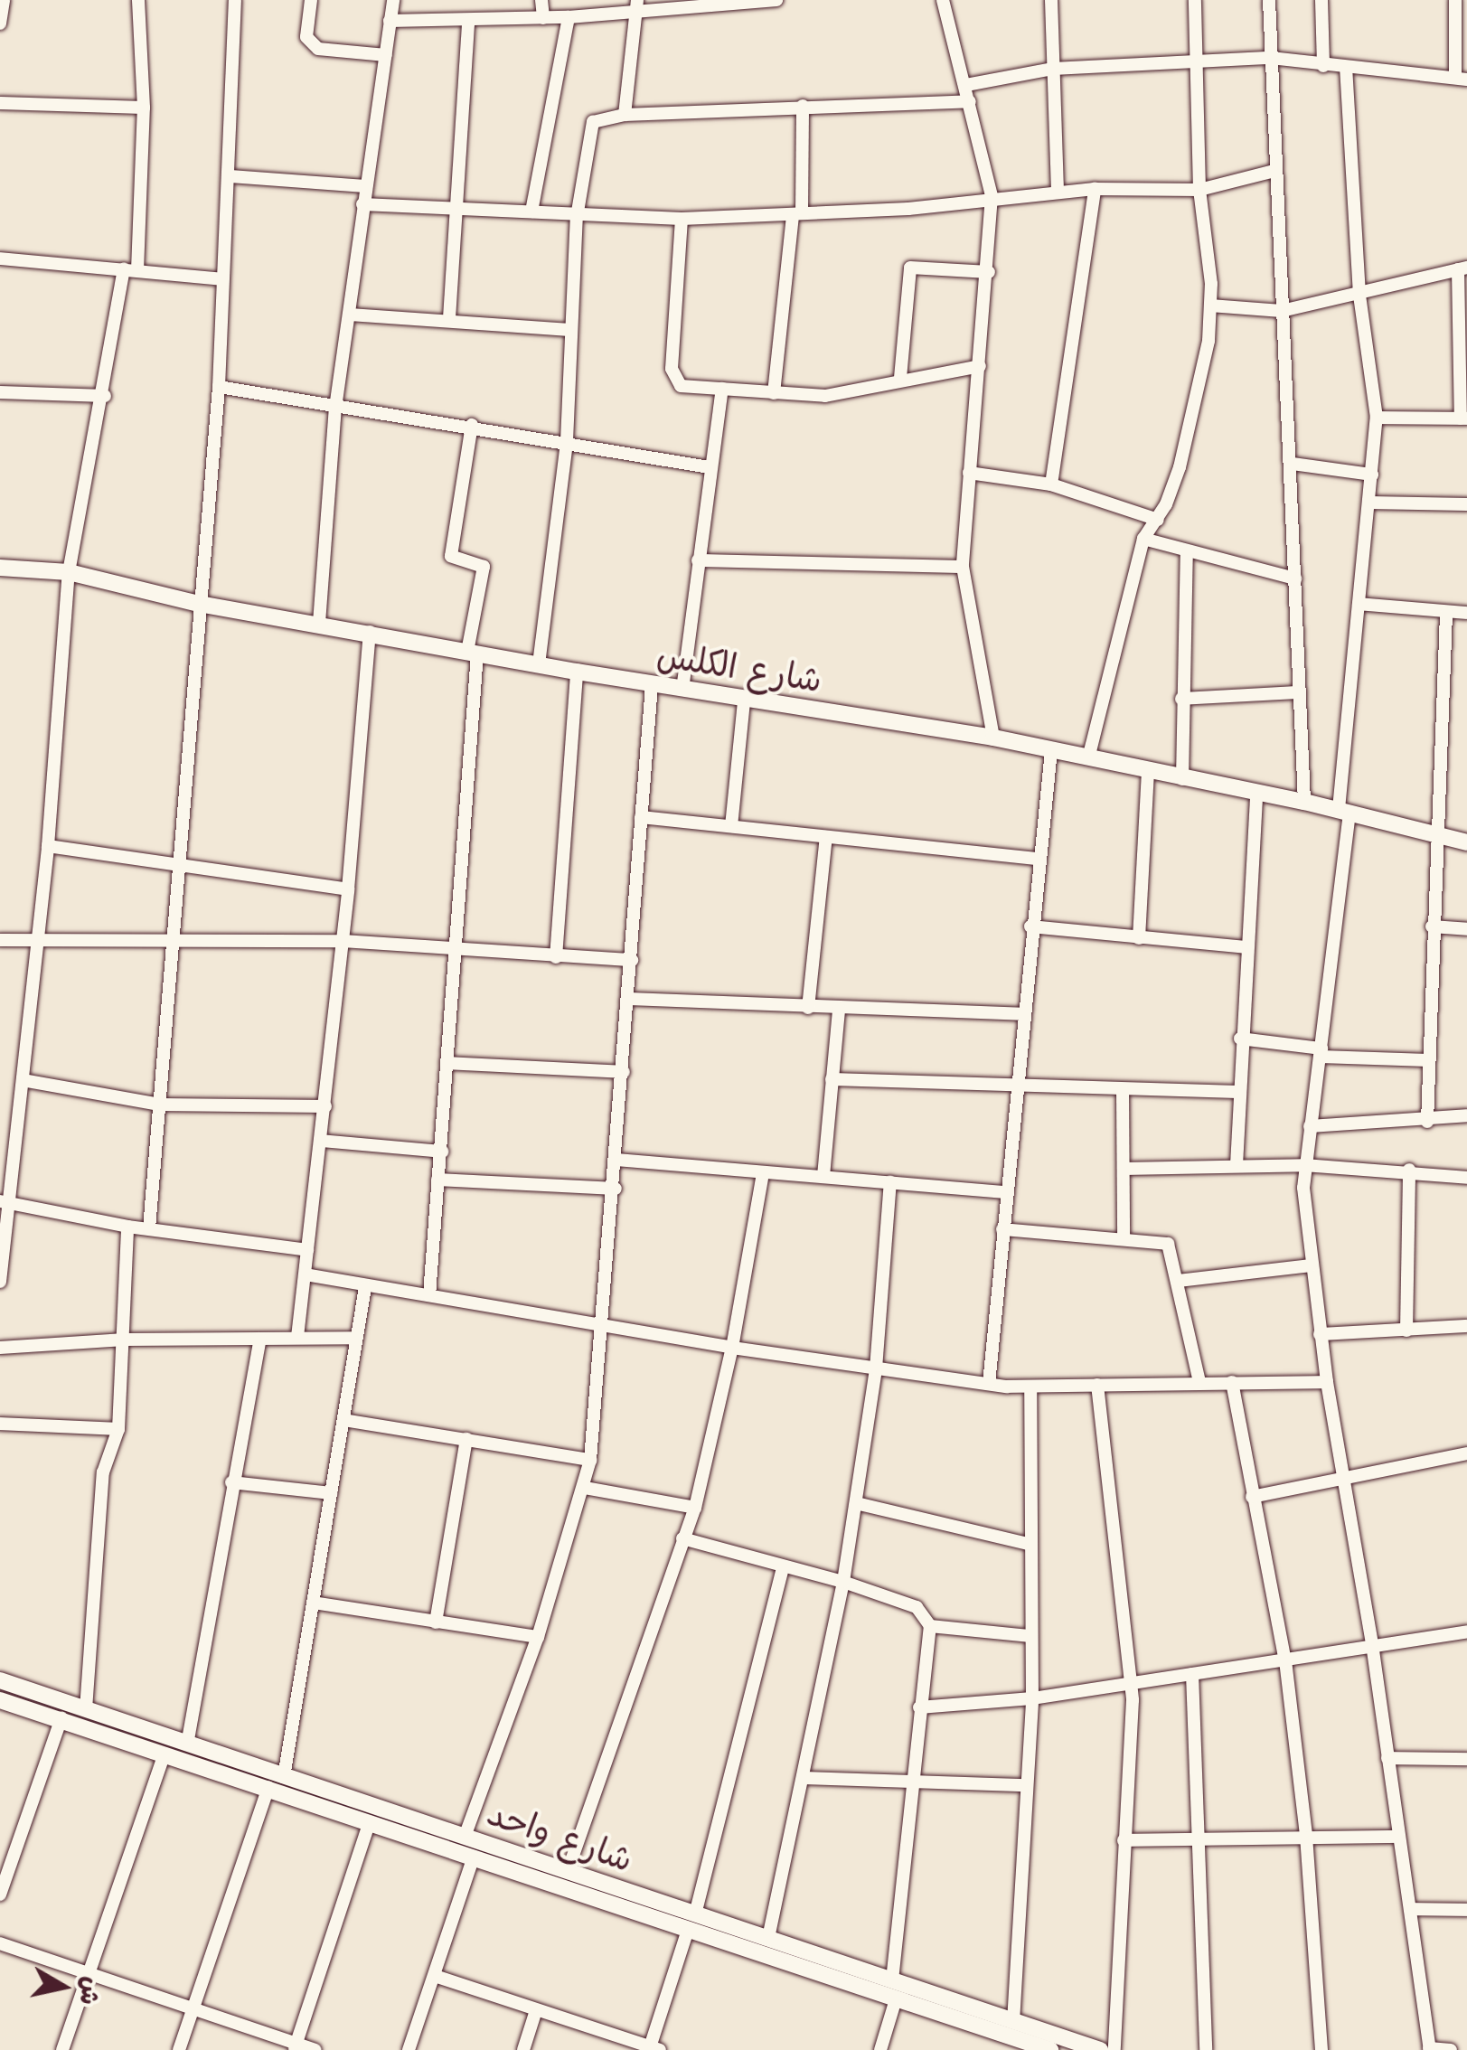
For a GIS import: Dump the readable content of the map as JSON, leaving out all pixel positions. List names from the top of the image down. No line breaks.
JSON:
{"streets":{"street":["شارع الكلس","شارع واحد"]},"north":"right"}
